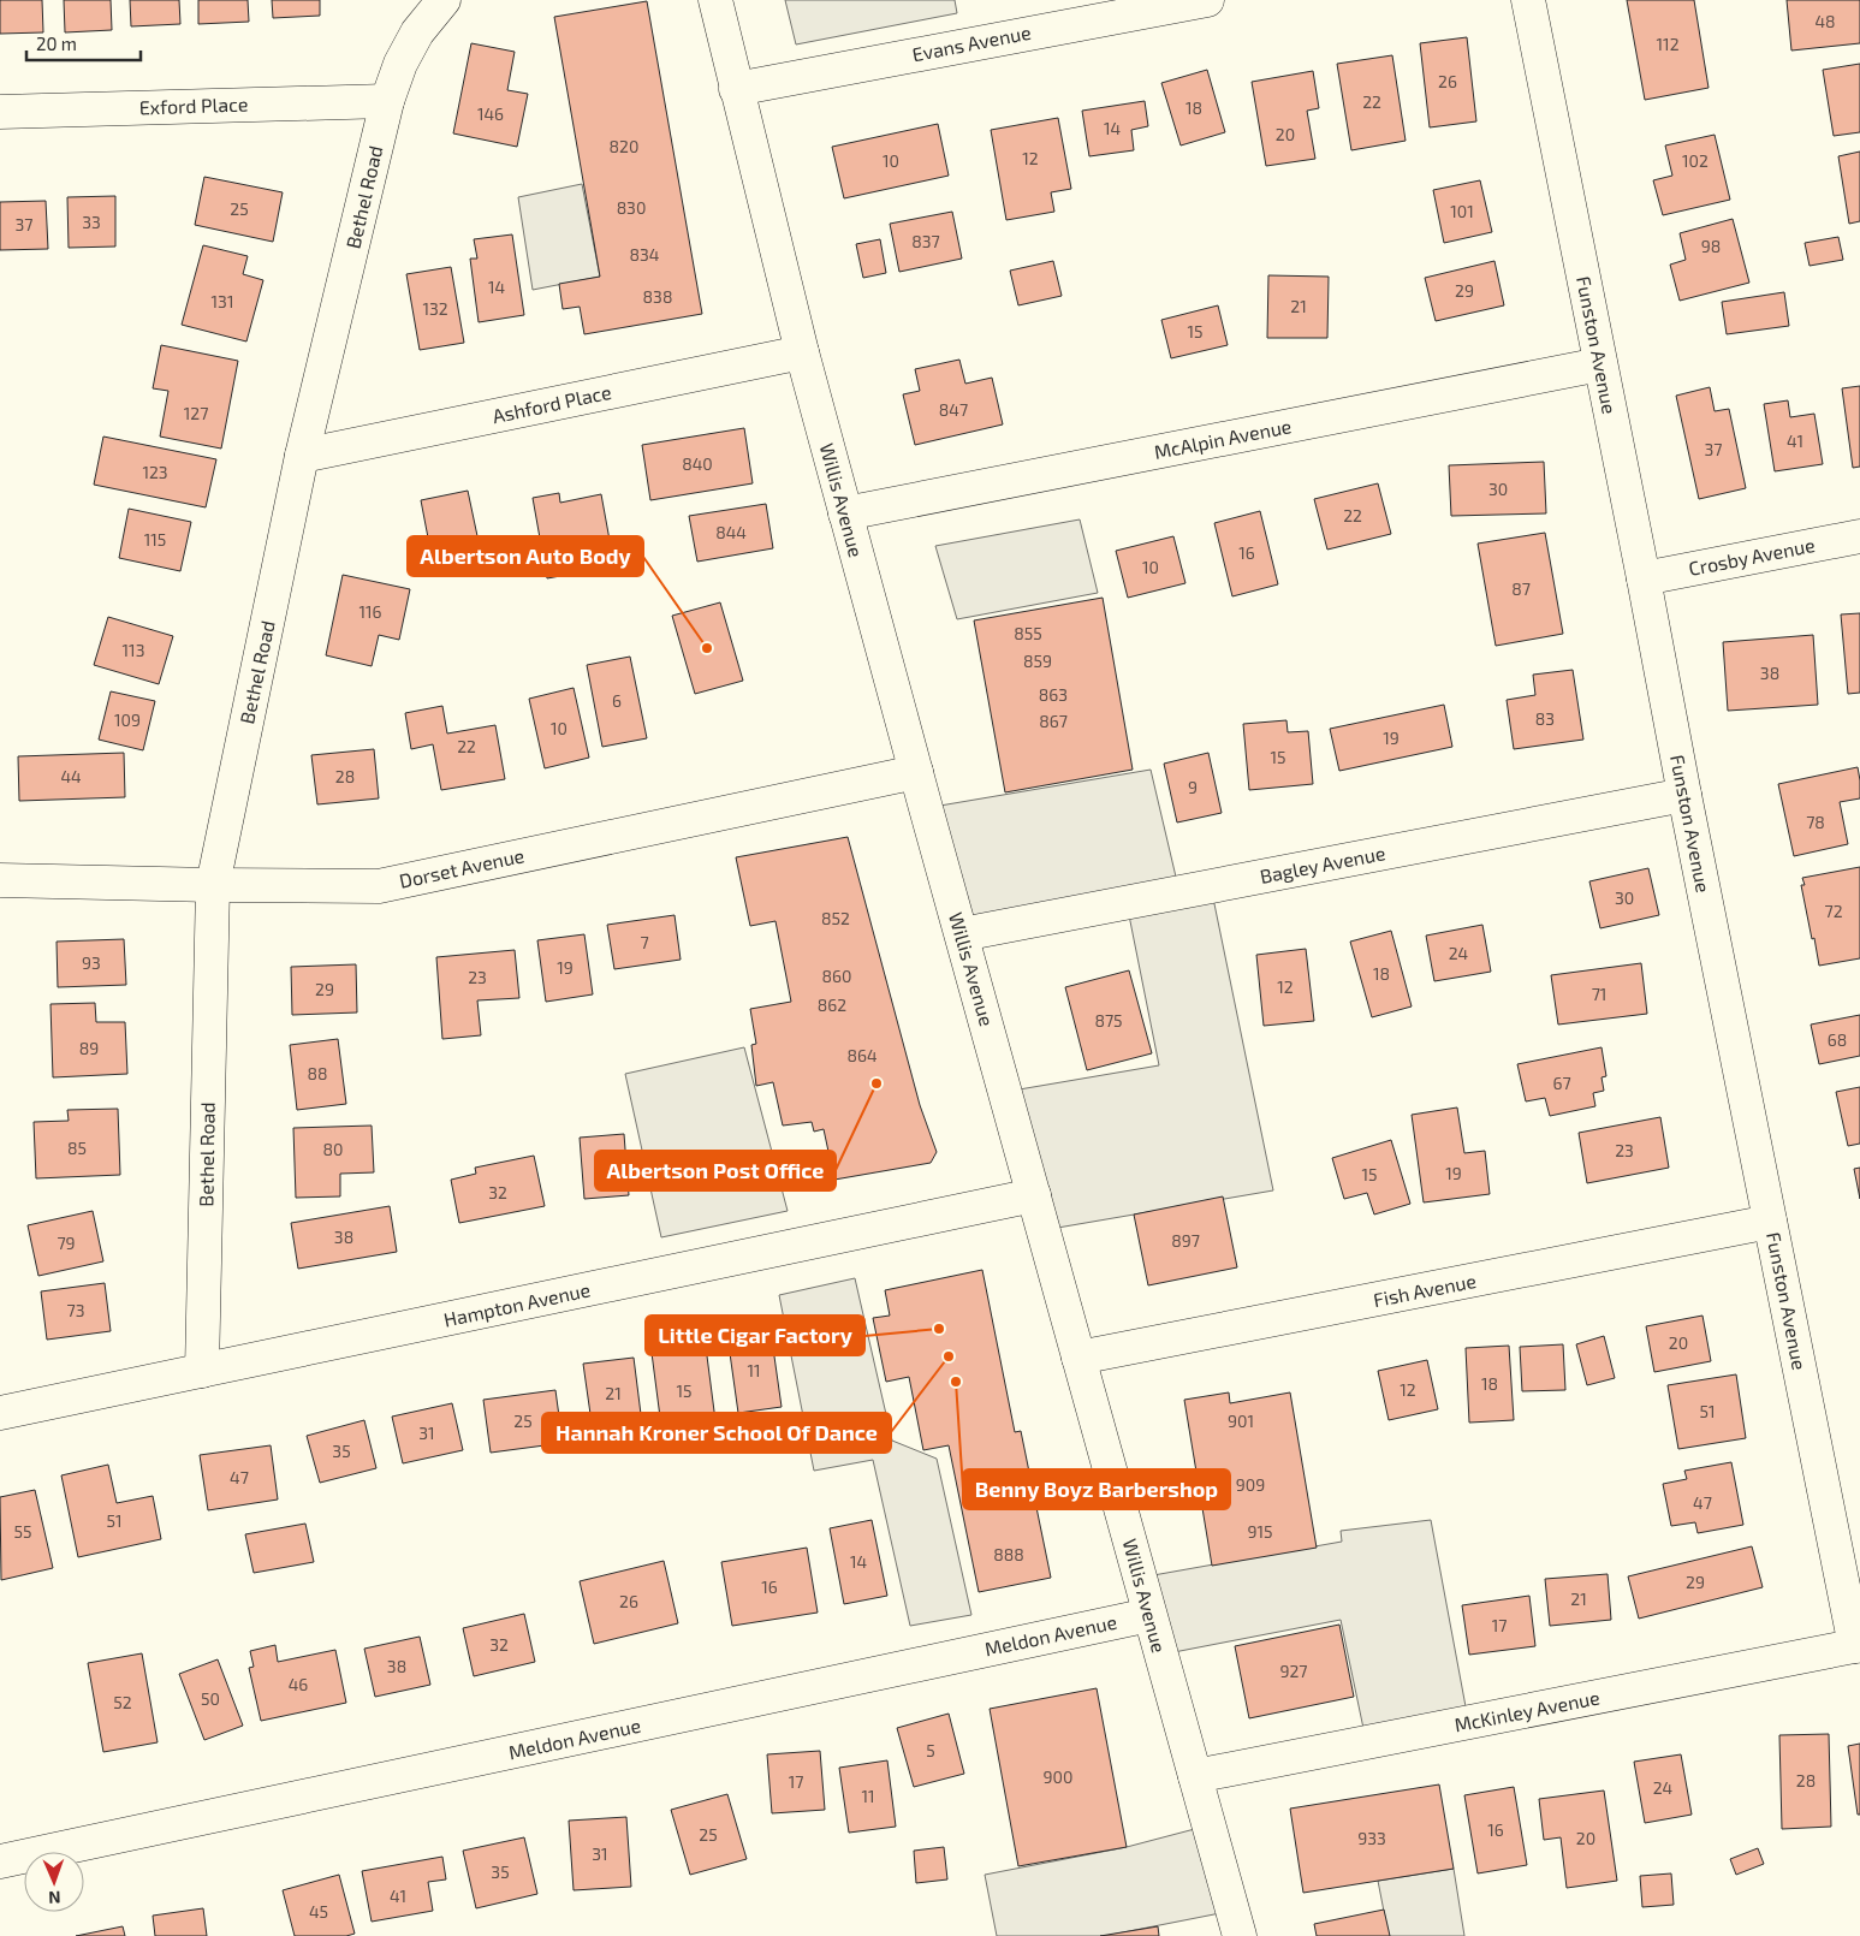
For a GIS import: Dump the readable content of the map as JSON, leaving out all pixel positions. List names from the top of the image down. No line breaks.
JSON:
{"streets":{"street":["Evans Avenue","Exford Place","Bethel Road","Funston Avenue","Ashford Place","McAlpin Avenue","Willis Avenue","Crosby Avenue","Bagley Avenue","Dorset Avenue","Fish Avenue","Hampton Avenue","Meldon Avenue","McKinley Avenue"]},"crossings":[["Evans Avenue","Willis Avenue"],["Exford Place","Bethel Road"],["Bethel Road","Ashford Place"],["Bethel Road","Dorset Avenue"],["Bethel Road","Hampton Avenue"],["Funston Avenue","McAlpin Avenue"],["Funston Avenue","Crosby Avenue"],["Funston Avenue","Bagley Avenue"],["Funston Avenue","Fish Avenue"],["Funston Avenue","McKinley Avenue"],["Ashford Place","Willis Avenue"],["McAlpin Avenue","Willis Avenue"],["Willis Avenue","Bagley Avenue"],["Willis Avenue","Dorset Avenue"],["Willis Avenue","Fish Avenue"],["Willis Avenue","Hampton Avenue"],["Willis Avenue","Meldon Avenue"],["Willis Avenue","McKinley Avenue"]],"places":["Albertson Auto Body","Albertson Post Office","Little Cigar Factory","Hannah Kroner School Of Dance","Benny Boyz Barbershop"],"house_numbers":["48","112","26","22","18","146","14","20","820","12","10","102","830","25","101","33","37","837","98","834","14","29","838","131","21","132","15","847","127","41","37","840","123","30","22","844","115","16","10","87","116","855","113","859","38","863","6","83","109","867","10","19","22","15","44","28","9","78","30","72","852","7","24","93","19","18","860","23","12","29","71","862","875","68","89","864","88","67","85","80","23","19","15","32","38","897","79","73","20","11","18","12","15","21","51","25","901","31","35","47","909","47","51","55","915","888","14","29","16","21","26","17","32","38","927","46","50","52","5","900","28","17","24","11","16","25","933","20","31","35","41","45"],"scale_bar":"20 m","north":"bottom"}
